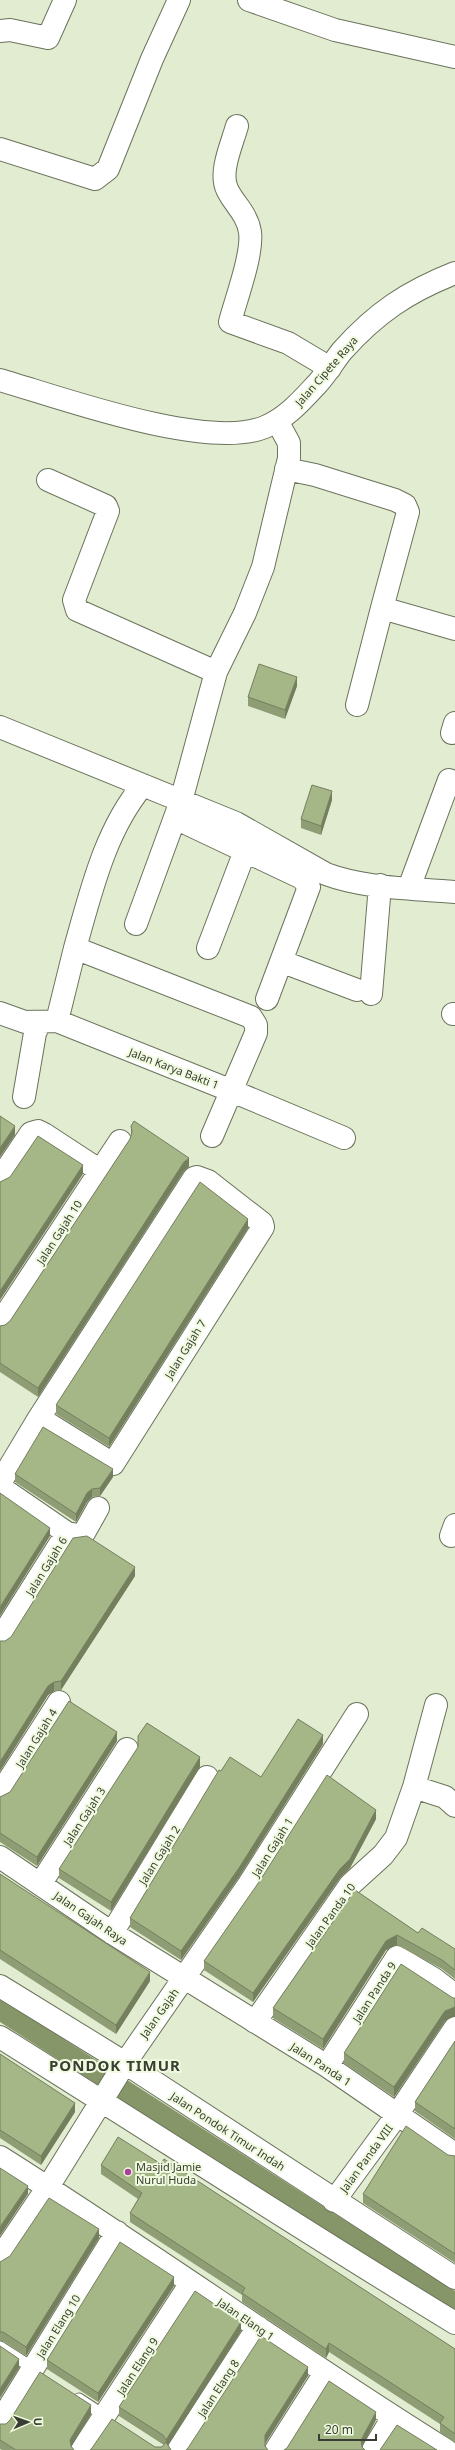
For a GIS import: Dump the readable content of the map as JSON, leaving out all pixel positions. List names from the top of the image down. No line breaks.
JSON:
{"streets":{"street":["Jalan Cipete Raya","Jalan Karya Bakti 1","Jalan Gajah 10","Jalan Gajah 7","Jalan Gajah 6","Jalan Gajah 4","Jalan Gajah 3","Jalan Gajah 1","Jalan Gajah 2","Jalan Panda 10","Jalan Gajah Raya","Jalan Panda 9","Jalan Gajah","Jalan Panda 1","Jalan Pondok Timur Indah","Jalan Panda VIII","Jalan Elang 1","Jalan Elang 10","Jalan Elang 9","Jalan Elang 8"]},"crossings":[["Jalan Gajah 3","Jalan Gajah Raya"],["Jalan Gajah 1","Jalan Gajah Raya"],["Jalan Gajah 1","Jalan Gajah"],["Jalan Gajah 1","Jalan Panda 1"],["Jalan Gajah 2","Jalan Gajah Raya"],["Jalan Panda 10","Jalan Panda 1"],["Jalan Gajah Raya","Jalan Gajah"],["Jalan Gajah Raya","Jalan Panda 1"],["Jalan Panda 9","Jalan Panda 1"],["Jalan Gajah","Jalan Panda 1"],["Jalan Gajah","Jalan Pondok Timur Indah"],["Jalan Gajah","Jalan Elang 1"],["Jalan Panda 1","Jalan Panda VIII"],["Jalan Pondok Timur Indah","Jalan Panda VIII"],["Jalan Elang 1","Jalan Elang 10"],["Jalan Elang 1","Jalan Elang 9"],["Jalan Elang 1","Jalan Elang 8"]],"districts":["PONDOK TIMUR"],"places":["Masjid Jamie Nurul Huda"],"scale_bar":"20 m","north":"right"}
